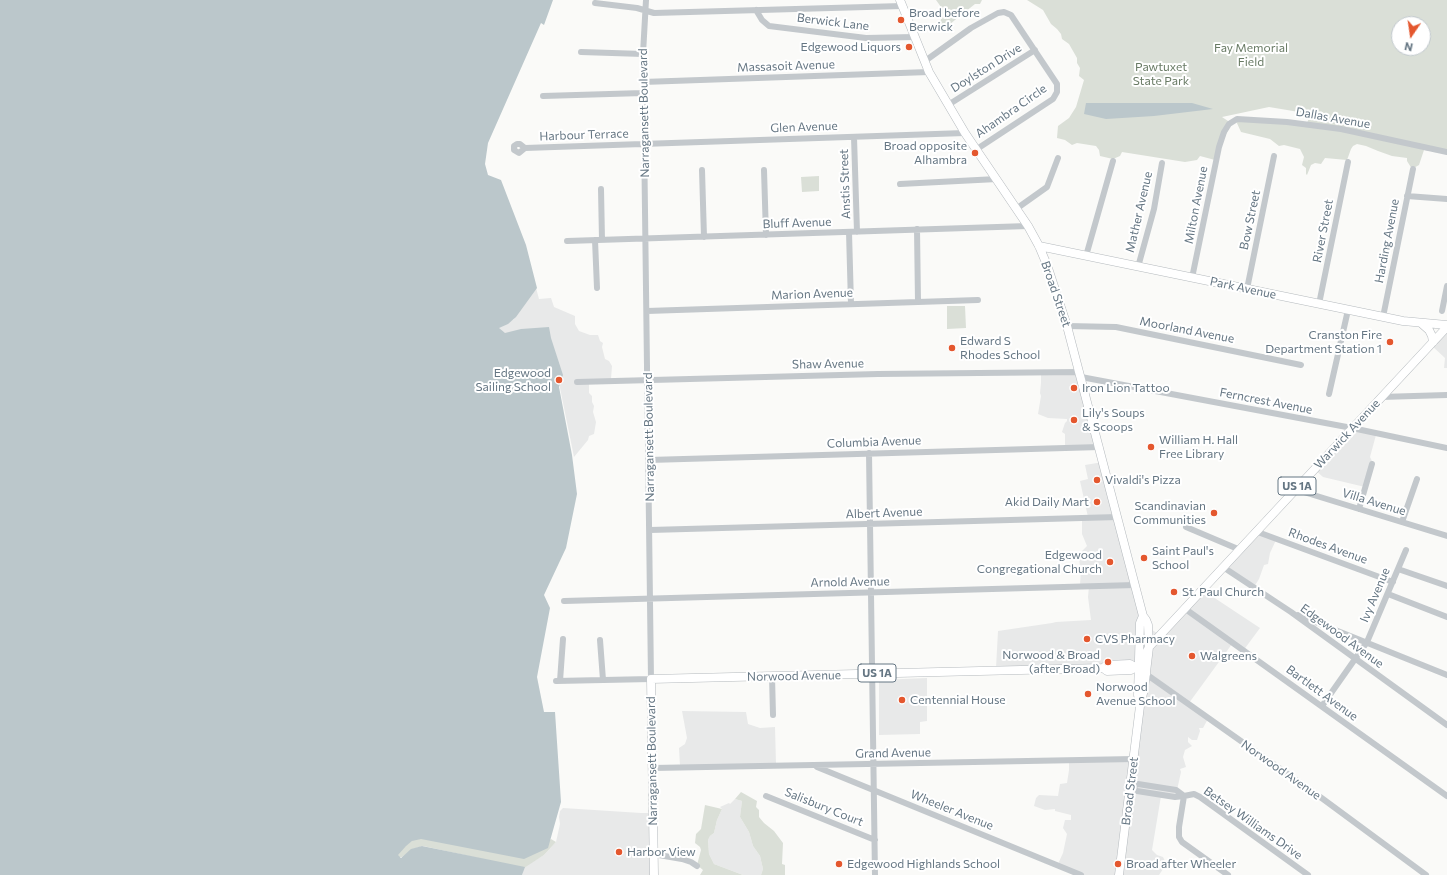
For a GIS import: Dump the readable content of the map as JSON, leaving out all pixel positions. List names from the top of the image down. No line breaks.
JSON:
{"streets":{"main road":["Narragansett Boulevard","Park Avenue","Broad Street","Warwick Avenue","US 1A","Norwood Avenue"],"street":["Berwick Lane","Massasoit Avenue","Doylston Drive","Ahambra Circle","Dallas Avenue","Glen Avenue","Harbour Terrace","Anstis Street","Milton Avenue","Mather Avenue","Bow Street","Bluff Avenue","River Street","Harding Avenue","Marion Avenue","Moorland Avenue","Shaw Avenue","Ferncrest Avenue","Columbia Avenue","Villa Avenue","Albert Avenue","Rhodes Avenue","Arnold Avenue","Ivy Avenue","Edgewood Avenue","Bartlett Avenue","Grand Avenue","Salisbury Court","Wheeler Avenue","Betsey Williams Drive"]},"crossings":[["Berwick Lane","Broad Street"],["Massasoit Avenue","Narragansett Boulevard"],["Massasoit Avenue","Broad Street"],["Doylston Drive","Ahambra Circle"],["Doylston Drive","Broad Street"],["Ahambra Circle","Broad Street"],["Narragansett Boulevard","Glen Avenue"],["Narragansett Boulevard","Harbour Terrace"],["Narragansett Boulevard","Bluff Avenue"],["Narragansett Boulevard","Marion Avenue"],["Narragansett Boulevard","Shaw Avenue"],["Narragansett Boulevard","Columbia Avenue"],["Narragansett Boulevard","Albert Avenue"],["Narragansett Boulevard","Arnold Avenue"],["Narragansett Boulevard","Norwood Avenue"],["Narragansett Boulevard","Grand Avenue"],["Dallas Avenue","Milton Avenue"],["Glen Avenue","Harbour Terrace"],["Glen Avenue","Anstis Street"],["Glen Avenue","Broad Street"],["Anstis Street","Bluff Avenue"],["Milton Avenue","Park Avenue"],["Mather Avenue","Park Avenue"],["Bow Street","Park Avenue"],["Bluff Avenue","Broad Street"],["River Street","Park Avenue"],["Harding Avenue","Park Avenue"],["Park Avenue","Broad Street"],["Park Avenue","Warwick Avenue"],["Broad Street","Moorland Avenue"],["Broad Street","Shaw Avenue"],["Broad Street","Ferncrest Avenue"],["Broad Street","Warwick Avenue"],["Broad Street","Columbia Avenue"],["Broad Street","Albert Avenue"],["Broad Street","Arnold Avenue"],["Broad Street","Norwood Avenue"],["Broad Street","Grand Avenue"],["Broad Street","Betsey Williams Drive"],["Shaw Avenue","Ferncrest Avenue"],["Ferncrest Avenue","Warwick Avenue"],["Warwick Avenue","Villa Avenue"],["Warwick Avenue","Rhodes Avenue"],["Warwick Avenue","Edgewood Avenue"],["Warwick Avenue","Norwood Avenue"],["Warwick Avenue","Bartlett Avenue"],["Rhodes Avenue","Ivy Avenue"],["Ivy Avenue","Edgewood Avenue"],["Ivy Avenue","Bartlett Avenue"],["Grand Avenue","Wheeler Avenue"]],"parks":["Fay Memorial Field","Pawtuxet State Park"],"places":["Broad before Berwick","Edgewood Liquors","Broad opposite Alhambra","Cranston Fire Department Station 1","Edward S Rhodes School","Edgewood Sailing School","Iron Lion Tattoo","Lily's Soups & Scoops","William H. Hall Free Library","Vivaldi's Pizza","Akid Daily Mart","Scandinavian Communities","Saint Paul's School","Edgewood Congregational Church","St. Paul Church","CVS Pharmacy","Walgreens","Norwood & Broad (after Broad)","Norwood Avenue School","Centennial House","Harbor View","Edgewood Highlands School","Broad after Wheeler"],"north":"bottom"}
